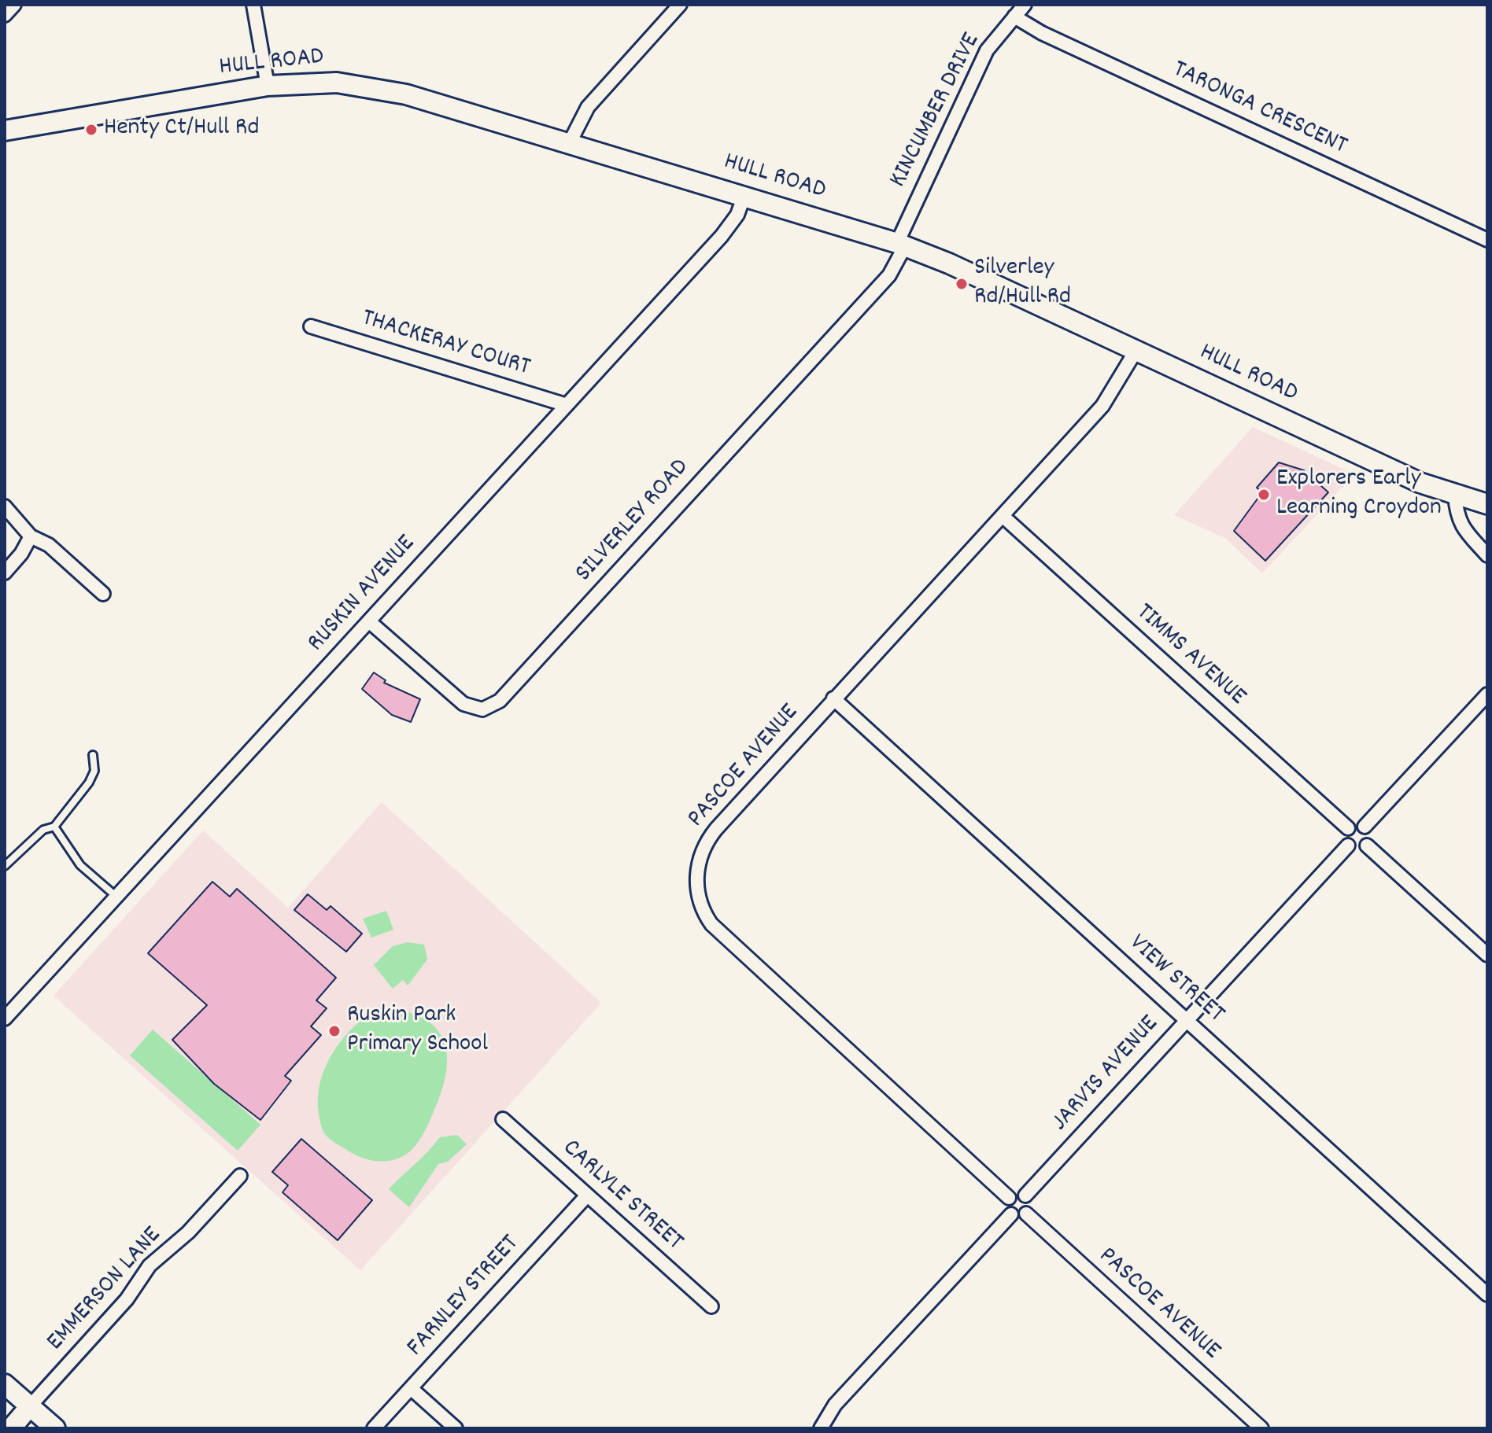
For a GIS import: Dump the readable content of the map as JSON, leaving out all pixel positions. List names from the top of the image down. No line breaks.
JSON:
{"streets":{"main road":["HULL ROAD"],"street":["TARONGA CRESCENT","KINCUMBER DRIVE","THACKERAY COURT","SILVERLEY ROAD","RUSKIN AVENUE","TIMMS AVENUE","PASCOE AVENUE","VIEW STREET","JARVIS AVENUE","CARLYLE STREET","EMMERSON LANE","FARNLEY STREET"]},"crossings":[["HULL ROAD","KINCUMBER DRIVE"],["HULL ROAD","SILVERLEY ROAD"],["HULL ROAD","RUSKIN AVENUE"],["HULL ROAD","PASCOE AVENUE"],["TARONGA CRESCENT","KINCUMBER DRIVE"],["KINCUMBER DRIVE","SILVERLEY ROAD"],["THACKERAY COURT","RUSKIN AVENUE"],["SILVERLEY ROAD","RUSKIN AVENUE"],["TIMMS AVENUE","PASCOE AVENUE"],["TIMMS AVENUE","JARVIS AVENUE"],["PASCOE AVENUE","VIEW STREET"],["PASCOE AVENUE","JARVIS AVENUE"],["VIEW STREET","JARVIS AVENUE"],["CARLYLE STREET","FARNLEY STREET"]],"places":["Henty Ct/Hull Rd","Silverley Rd/Hull Rd","Explorers Early Learning Croydon","Ruskin Park Primary School"]}
